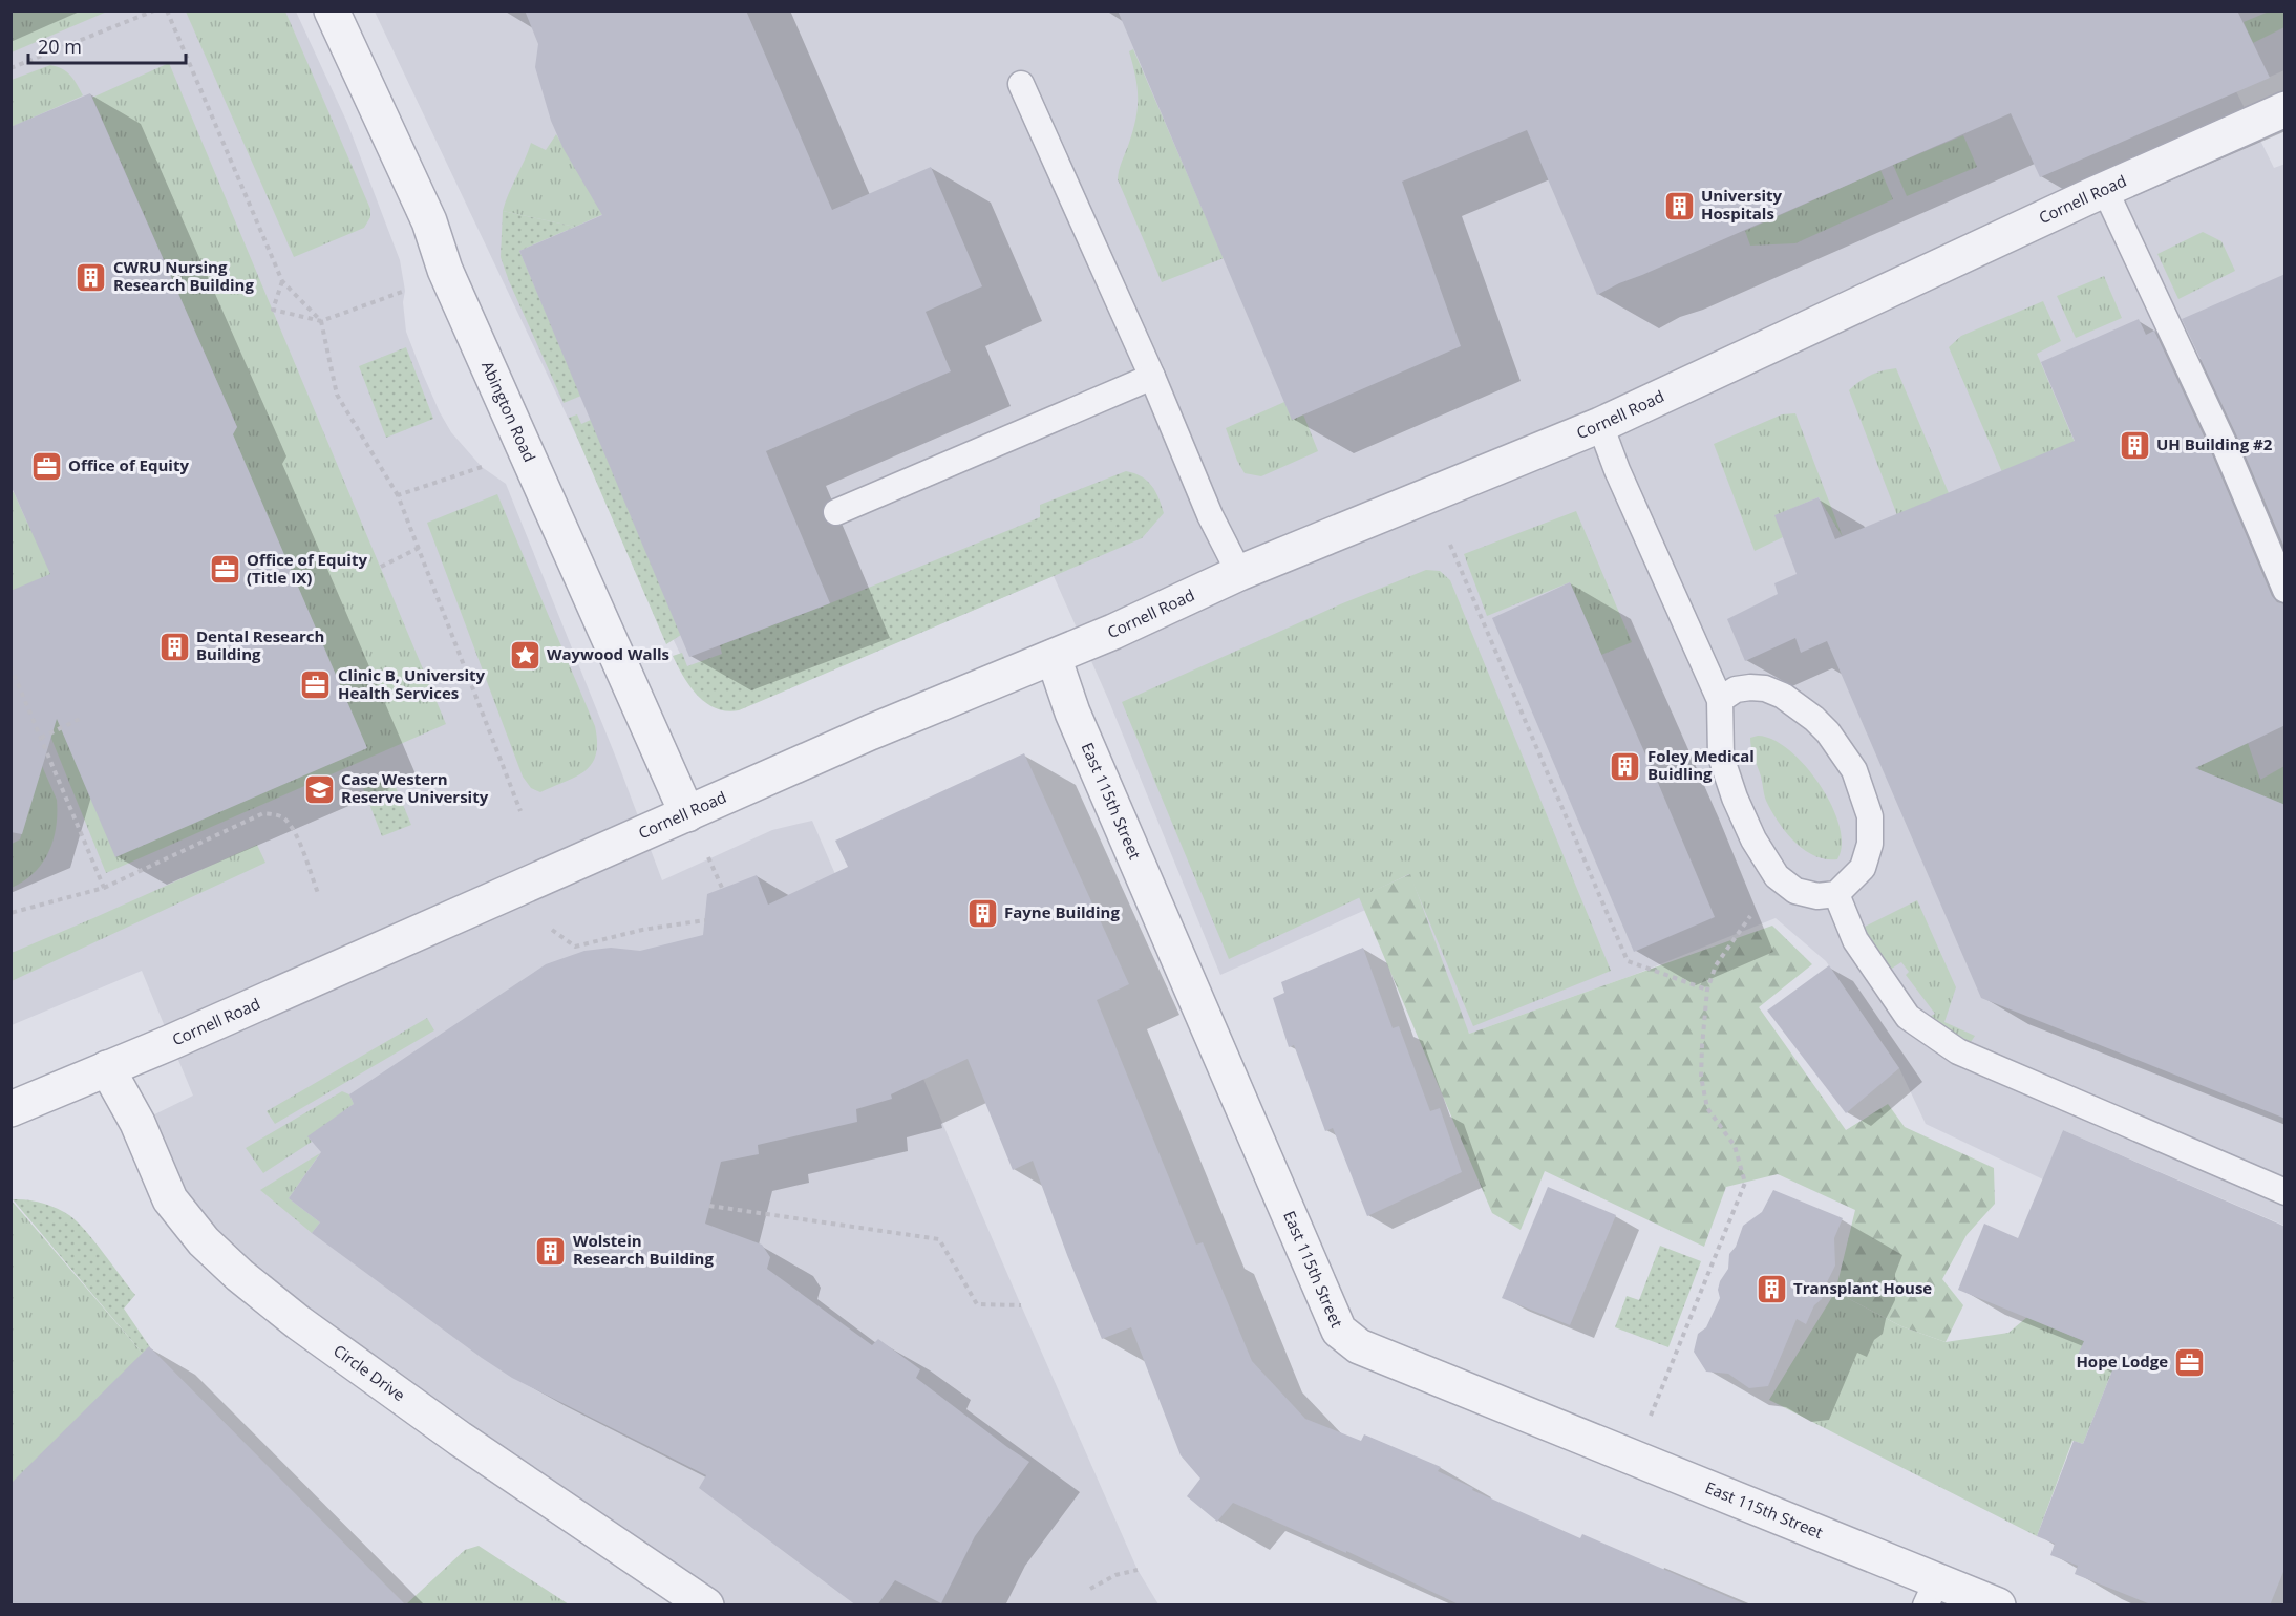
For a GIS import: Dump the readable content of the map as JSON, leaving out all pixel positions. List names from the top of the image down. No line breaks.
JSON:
{"streets":{"street":["Cornell Road","Abington Road","East 115th Street","Circle Drive"]},"crossings":[["Cornell Road","Abington Road"],["Cornell Road","East 115th Street"],["Cornell Road","Circle Drive"]],"places":{"building":["University Hospitals","CWRU Nursing Research Building","UH Building #2","Dental Research Building","Foley Medical Buidling","Fayne Building","Wolstein Research Building","Transplant House"],"office":["Office of Equity","Office of Equity (Title IX)","Clinic B, University Health Services","Hope Lodge"],"place":["Waywood Walls"],"school or university":["Case Western Reserve University"]},"scale_bar":"20 m"}
